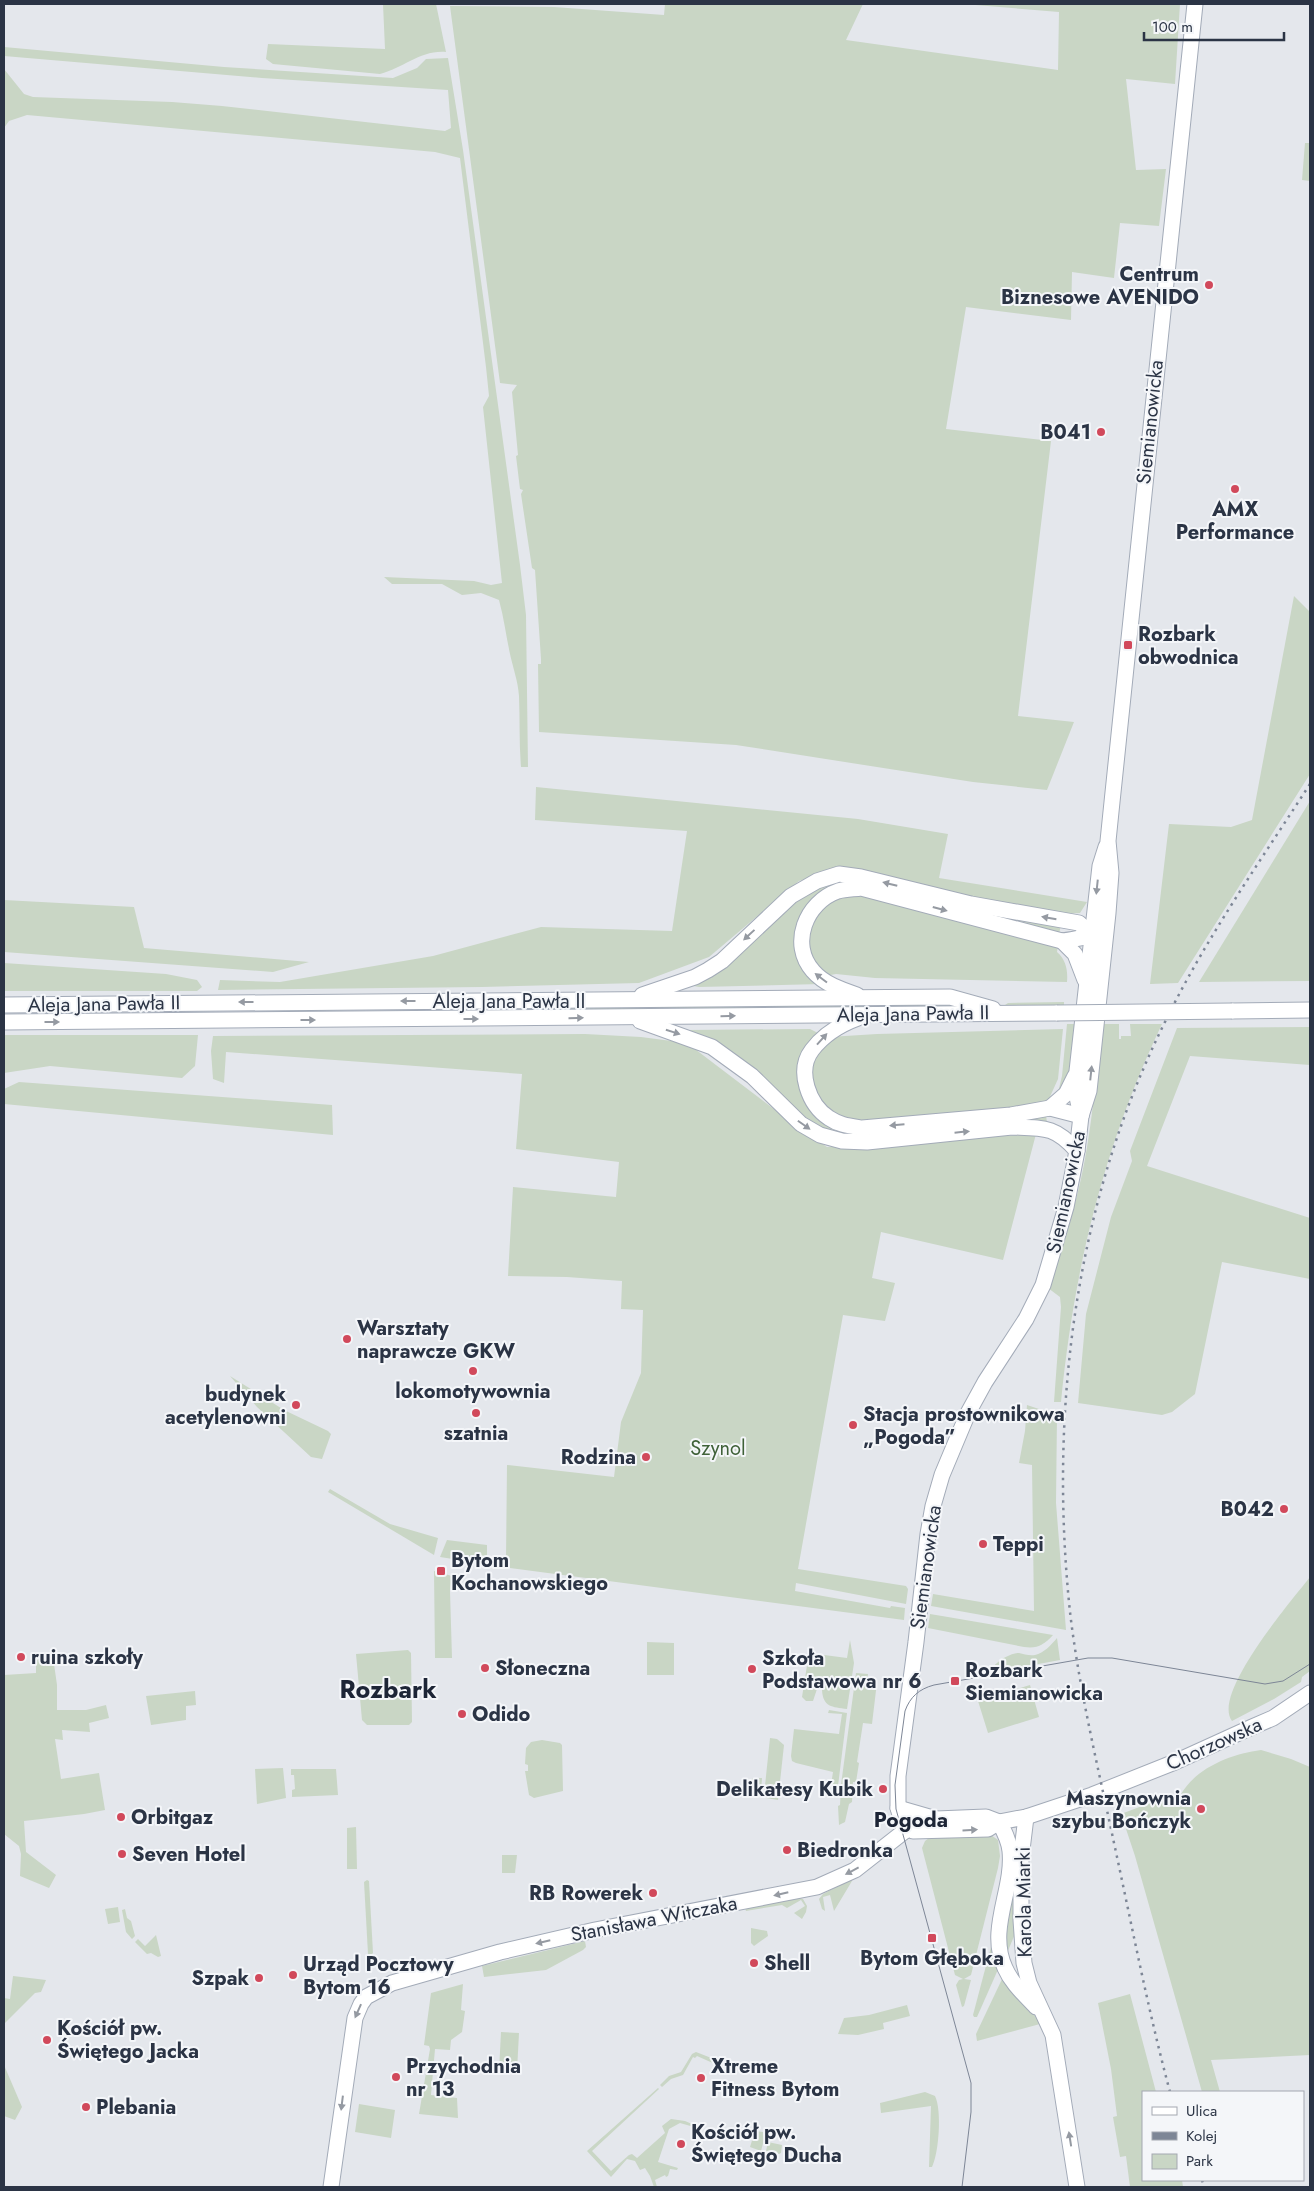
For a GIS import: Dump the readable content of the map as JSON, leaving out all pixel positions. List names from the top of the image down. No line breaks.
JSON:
{"streets":{"main road":["Siemianowicka","Aleja Jana Pawła II","Chorzowska","Karola Miarki","Stanisława Witczaka"]},"crossings":[["Siemianowicka","Chorzowska"],["Siemianowicka","Stanisława Witczaka"],["Chorzowska","Karola Miarki"],["Chorzowska","Stanisława Witczaka"]],"one_way":["Stanisława Witczaka"],"districts":["Rozbark","Pogoda"],"parks":["Szynol"],"places":{"other":["Centrum Biznesowe AVENIDO","B041","AMX Performance","Warsztaty naprawcze GKW","lokomotywownia","budynek acetylenowni","szatnia","Stacja prostownikowa „Pogoda”","Rodzina","B042","Teppi","ruina szkoły","Słoneczna","Szkoła Podstawowa nr 6","Odido","Delikatesy Kubik","Maszynownia szybu Bończyk","Orbitgaz","Biedronka","Seven Hotel","RB Rowerek","Shell","Urząd Pocztowy Bytom 16","Szpak","Kościół pw. Świętego Jacka","Przychodnia nr 13","Xtreme Fitness Bytom","Plebania","Kościół pw. Świętego Ducha"],"transit":["Rozbark obwodnica","Bytom Kochanowskiego","Rozbark Siemianowicka","Bytom Głęboka"]},"legend":["Ulica","Kolej","Park"],"scale_bar":"100 m"}
